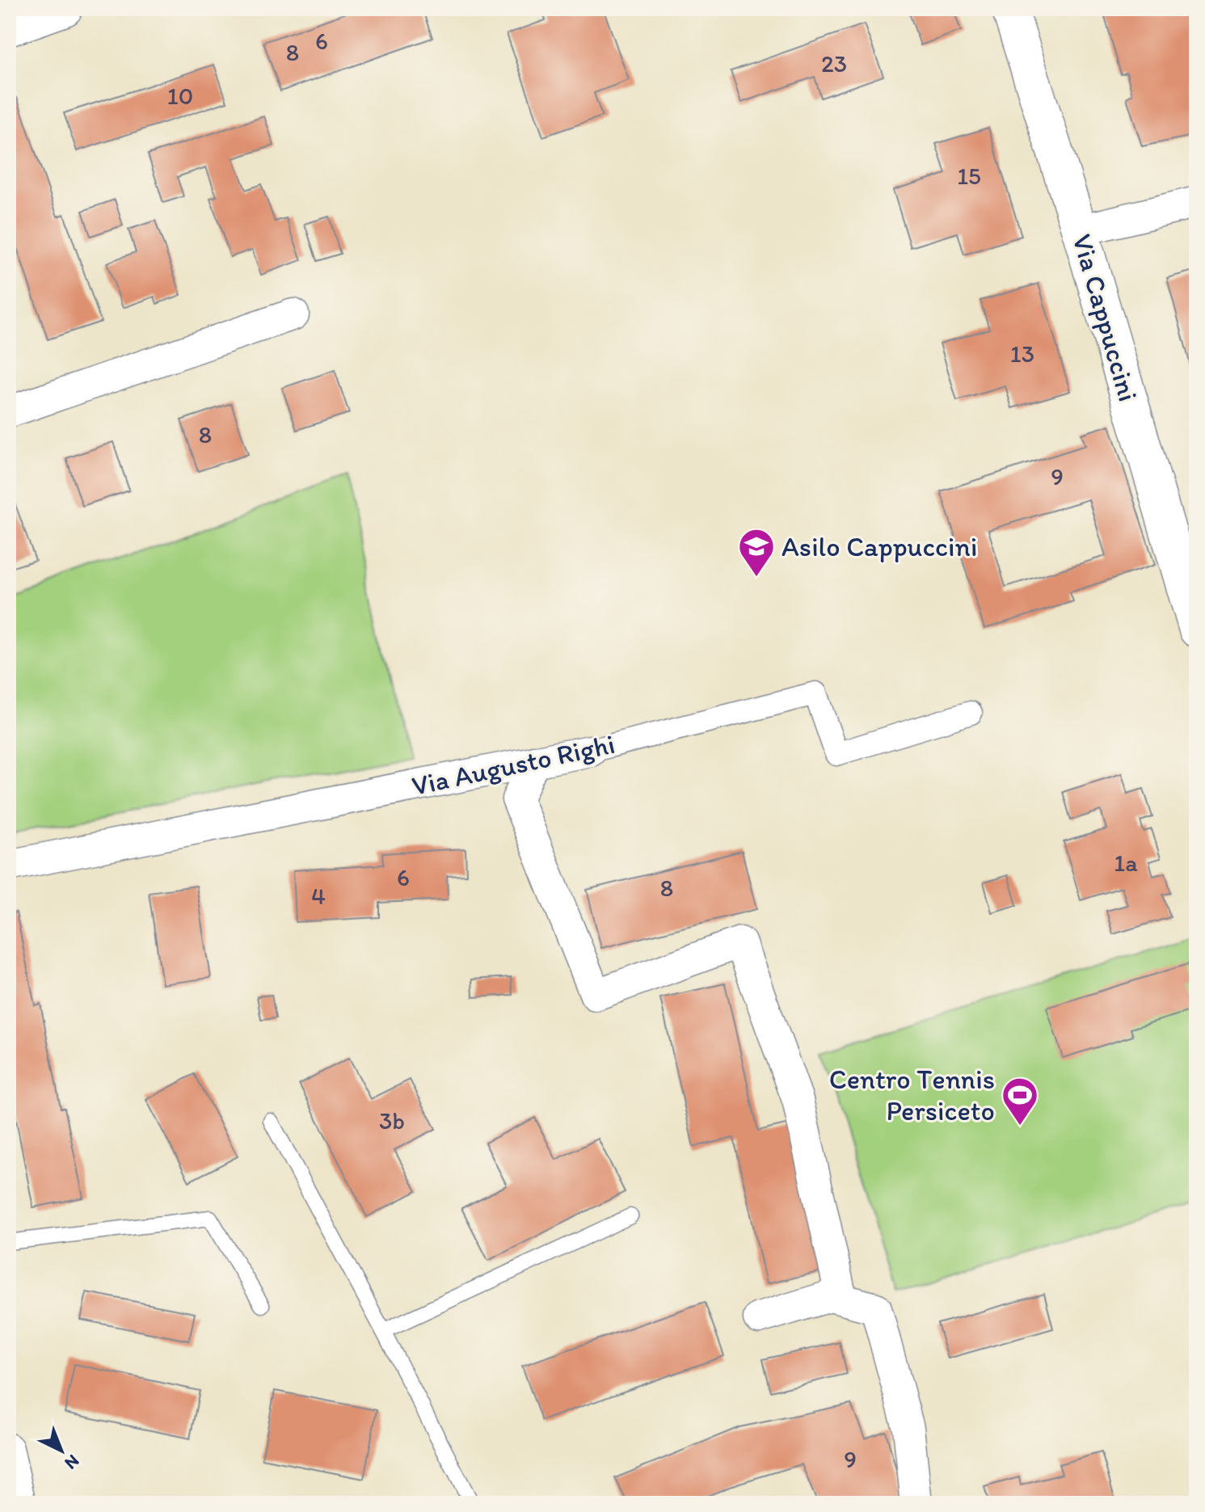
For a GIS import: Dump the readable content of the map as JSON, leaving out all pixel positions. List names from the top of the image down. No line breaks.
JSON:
{"streets":{"main road":["Via Cappuccini"],"street":["Via Augusto Righi"]},"places":{"school or university":["Asilo Cappuccini"],"sports":["Centro Tennis Persiceto"]},"house_numbers":["6","8","23","10","15","13","8","9","1a","6","8","4","3b","9"],"north":"bottom right"}
